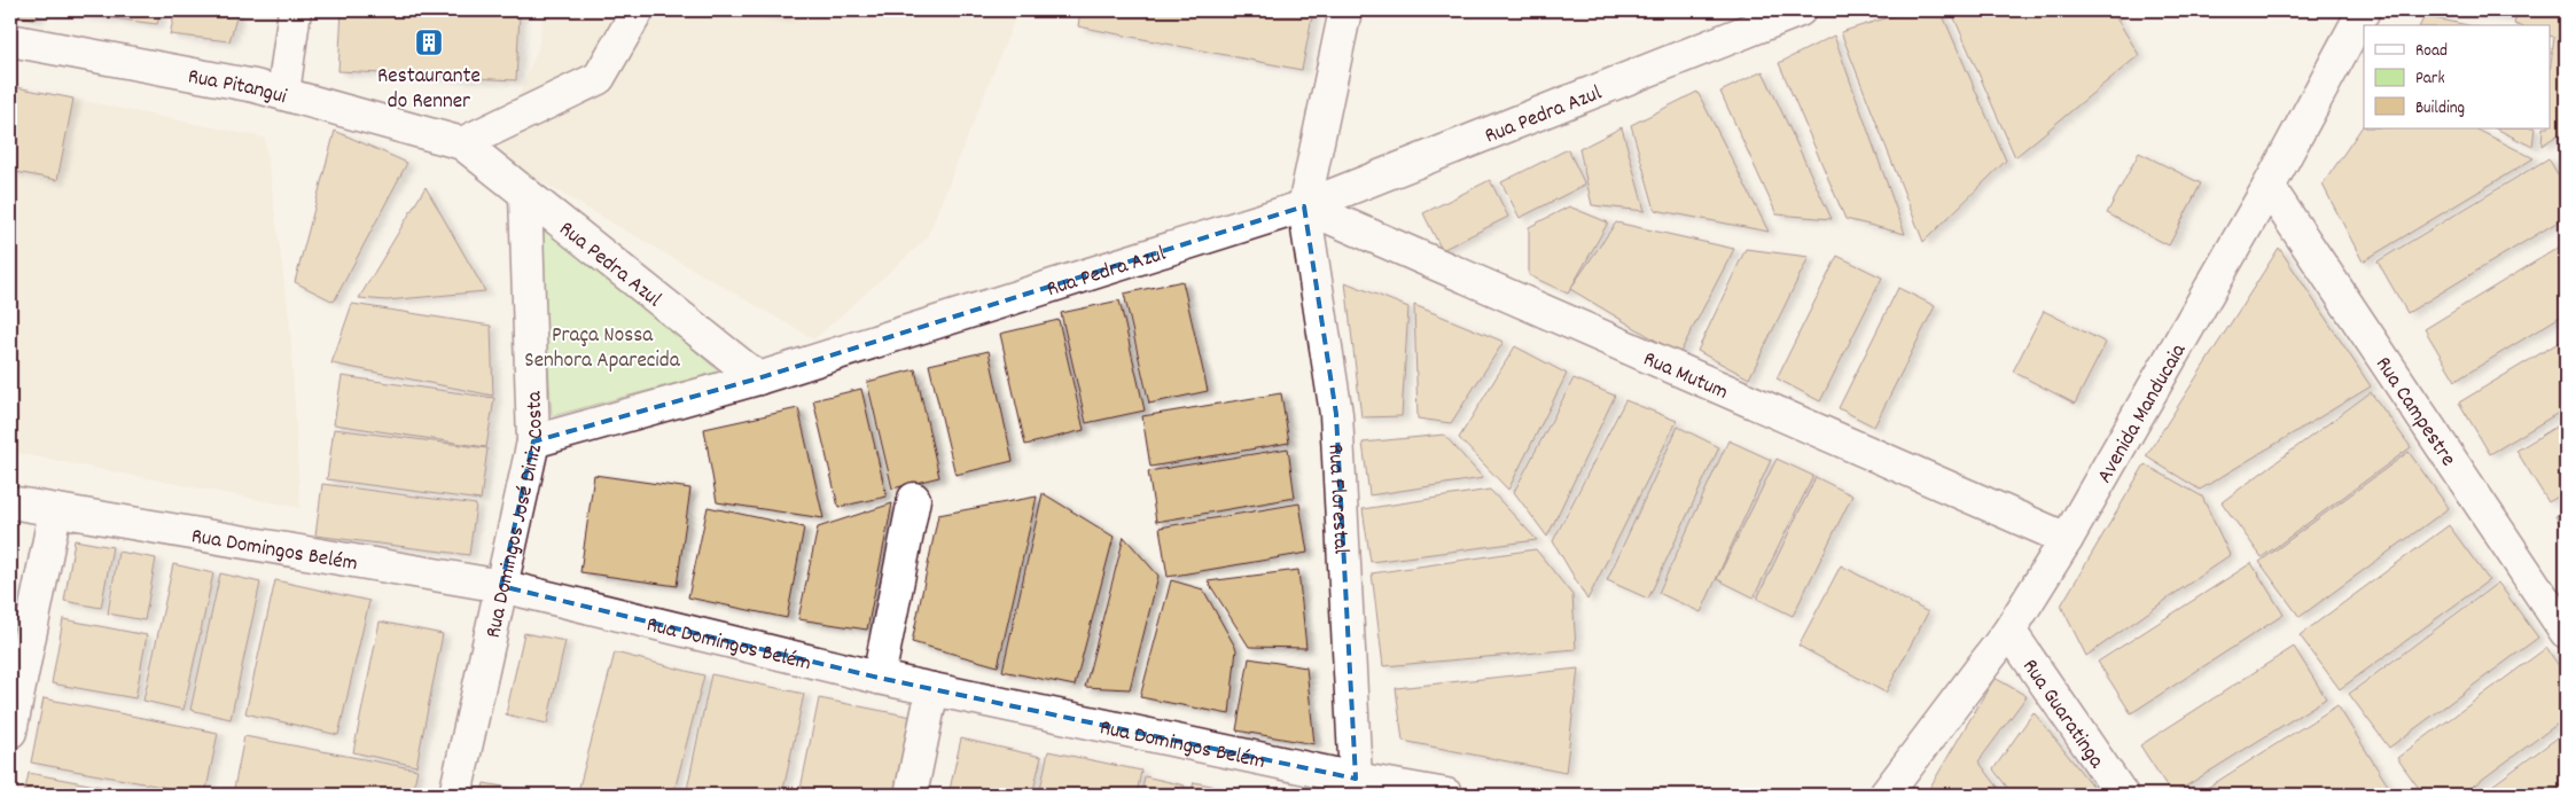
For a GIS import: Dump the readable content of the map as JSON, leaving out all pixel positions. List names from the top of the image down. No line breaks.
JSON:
{"streets":{"street":["Rua Pitangui","Rua Pedra Azul","Rua Mutum","Rua Campestre","Avenida Manducaia","Rua Florestal","Rua Domingos José Diniz Costa","Rua Domingos Belém","Rua Guaratinga"]},"crossings":[["Rua Pitangui","Rua Pedra Azul"],["Rua Pedra Azul","Rua Mutum"],["Rua Pedra Azul","Rua Florestal"],["Rua Pedra Azul","Rua Domingos José Diniz Costa"],["Rua Mutum","Avenida Manducaia"],["Rua Mutum","Rua Florestal"],["Rua Campestre","Avenida Manducaia"],["Avenida Manducaia","Rua Guaratinga"],["Rua Florestal","Rua Domingos Belém"],["Rua Domingos José Diniz Costa","Rua Domingos Belém"]],"parks":["Praça Nossa Senhora Aparecida"],"places":{"building":["Restaurante do Renner"]},"legend":["Road","Park","Building"]}
